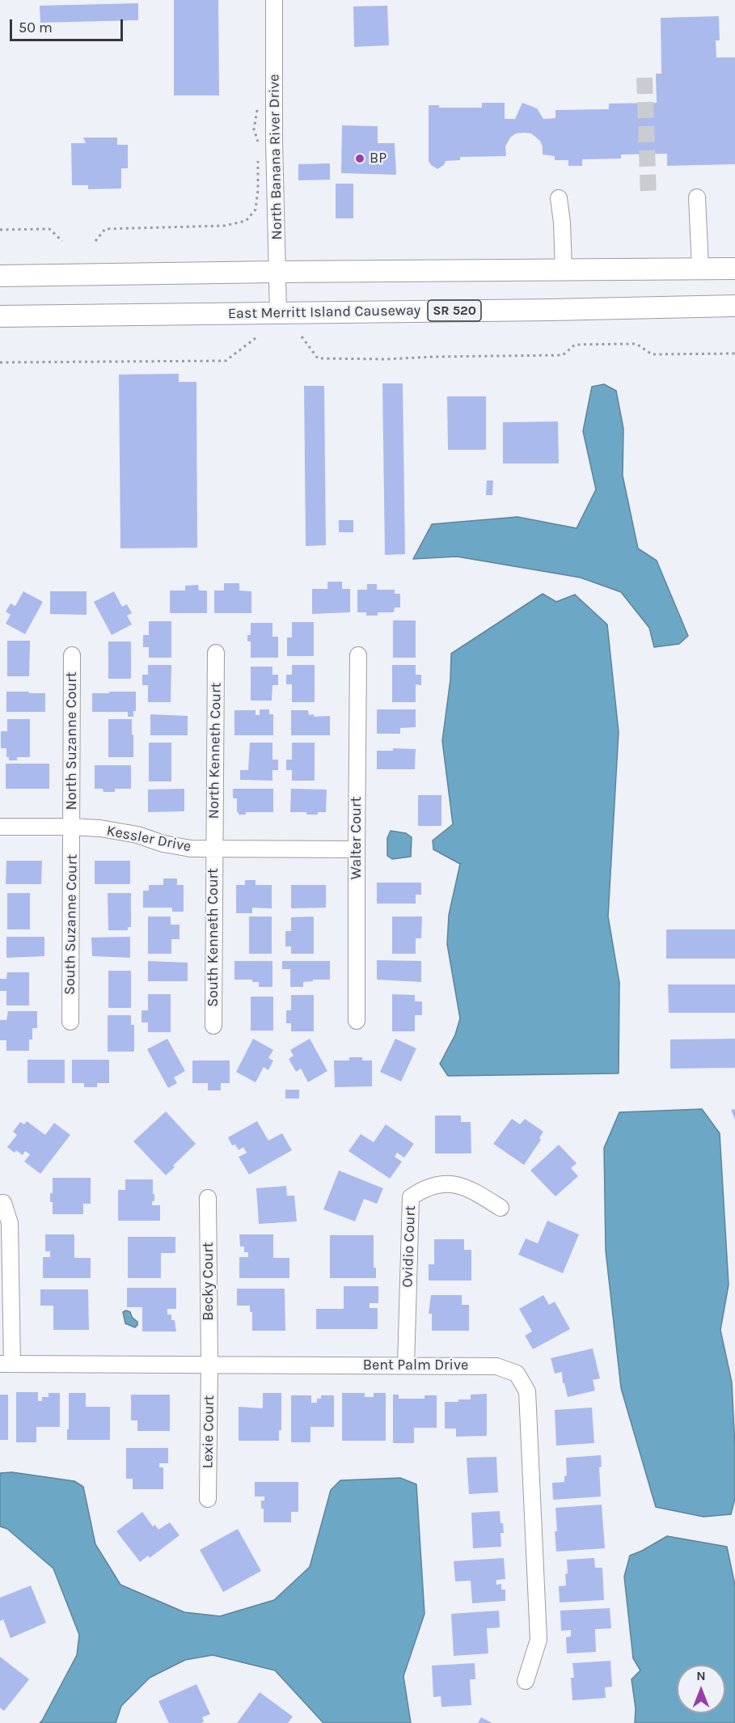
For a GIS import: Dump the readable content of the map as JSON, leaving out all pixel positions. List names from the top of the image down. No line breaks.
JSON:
{"streets":{"main road":["SR 520","East Merritt Island Causeway"],"street":["North Banana River Drive","North Suzanne Court","North Kenneth Court","Walter Court","Kessler Drive","South Suzanne Court","South Kenneth Court","Ovidio Court","Becky Court","Bent Palm Drive","Lexie Court"]},"crossings":[["North Banana River Drive","East Merritt Island Causeway"],["North Suzanne Court","Kessler Drive"],["North Suzanne Court","South Suzanne Court"],["North Kenneth Court","Kessler Drive"],["North Kenneth Court","South Kenneth Court"],["Walter Court","Kessler Drive"],["Kessler Drive","South Suzanne Court"],["Kessler Drive","South Kenneth Court"],["Ovidio Court","Bent Palm Drive"],["Becky Court","Bent Palm Drive"],["Becky Court","Lexie Court"],["Bent Palm Drive","Lexie Court"]],"places":["BP"],"scale_bar":"50 m","north":"top"}
